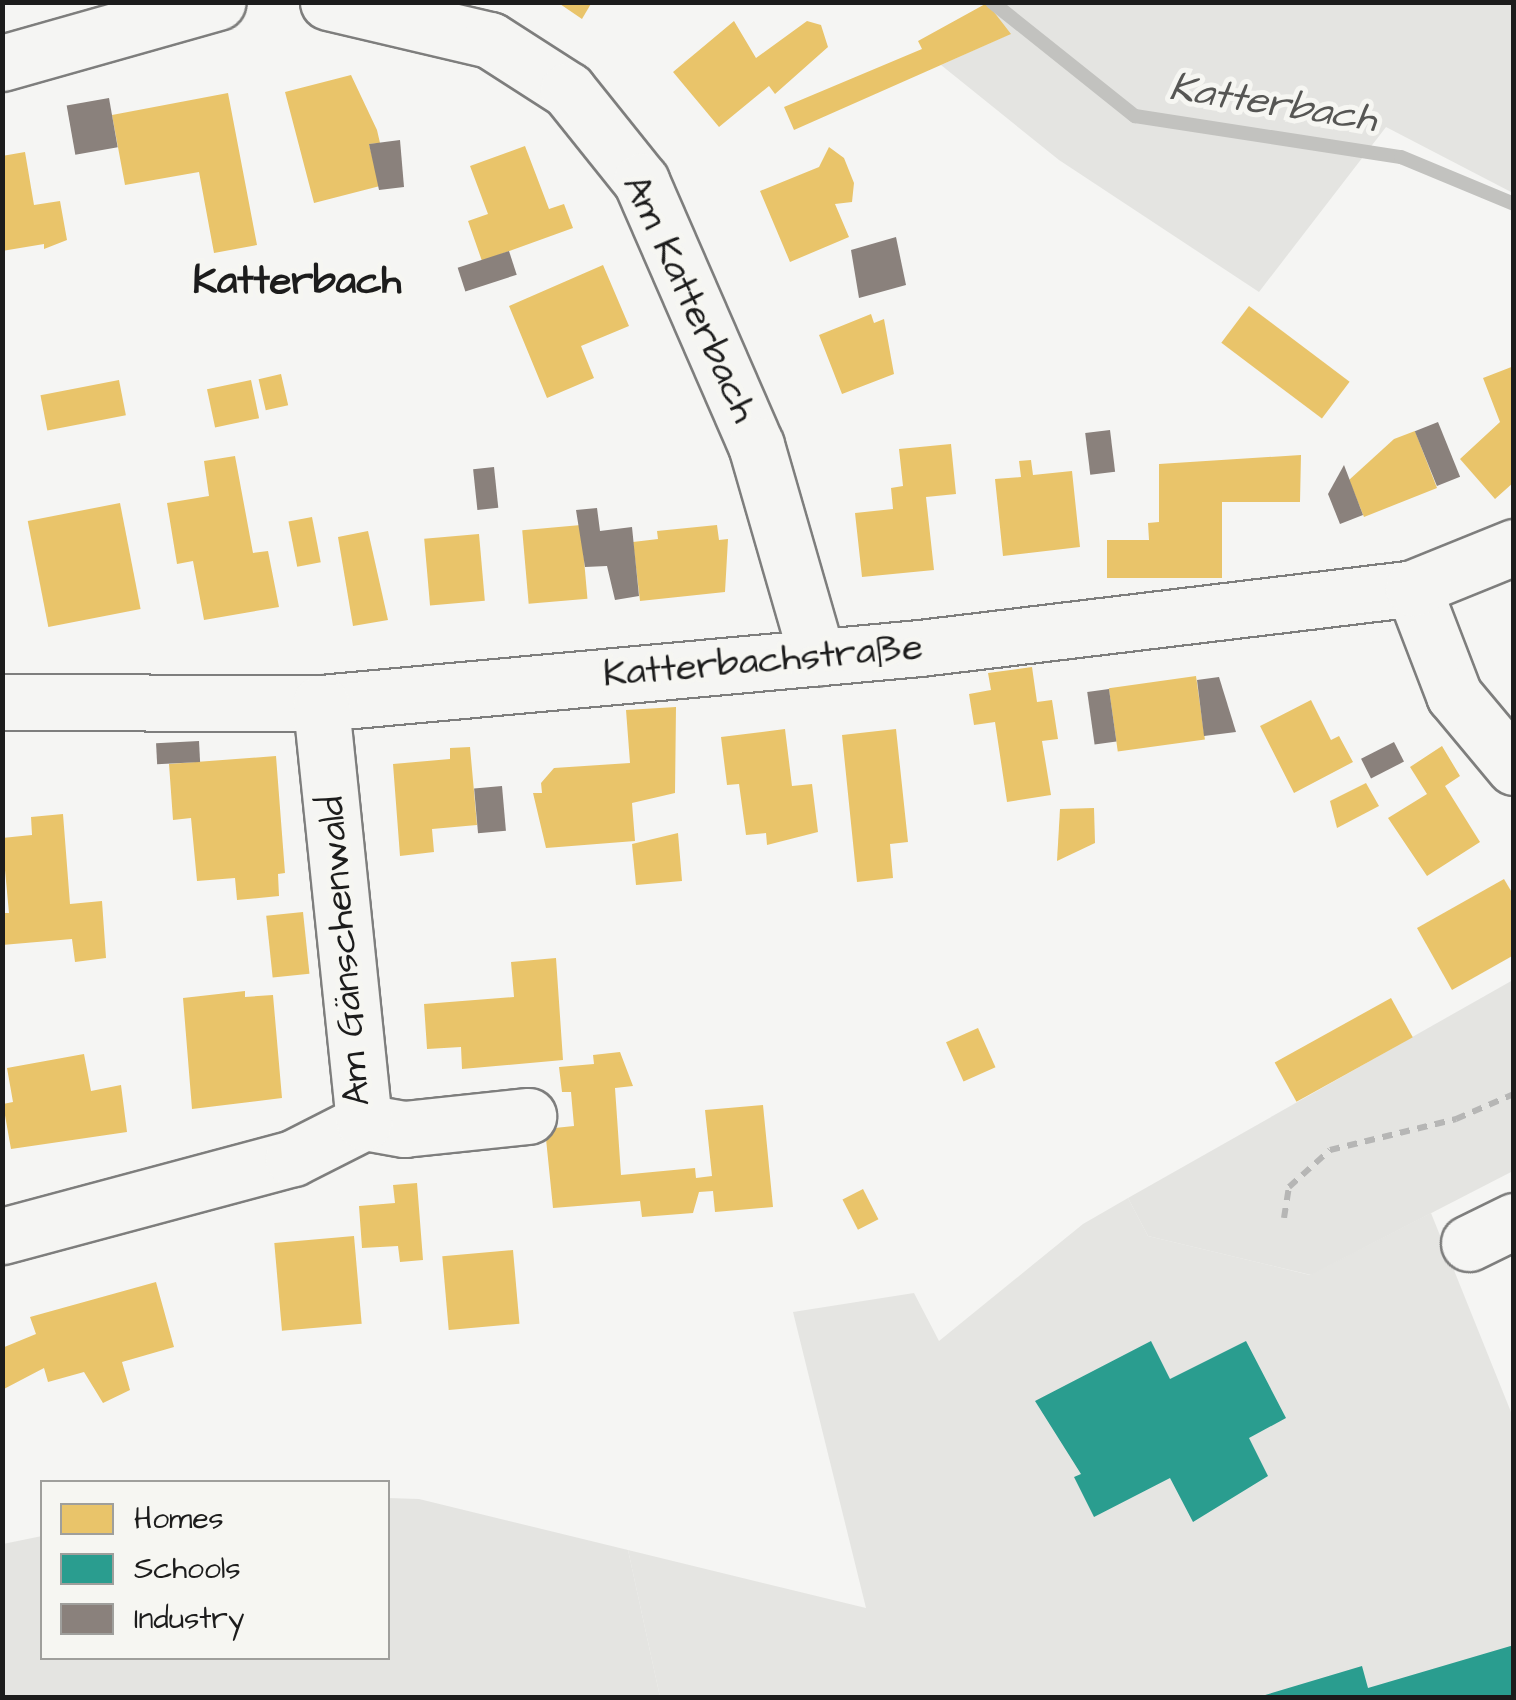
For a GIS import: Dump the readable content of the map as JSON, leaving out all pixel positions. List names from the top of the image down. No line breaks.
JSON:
{"streets":{"street":["Am Katterbach","Katterbachstraße","Am Gänschenwald"]},"crossings":[["Am Katterbach","Katterbachstraße"],["Katterbachstraße","Am Gänschenwald"]],"districts":["Katterbach"],"water":["Katterbach"],"legend":["Homes","Schools","Industry"]}
